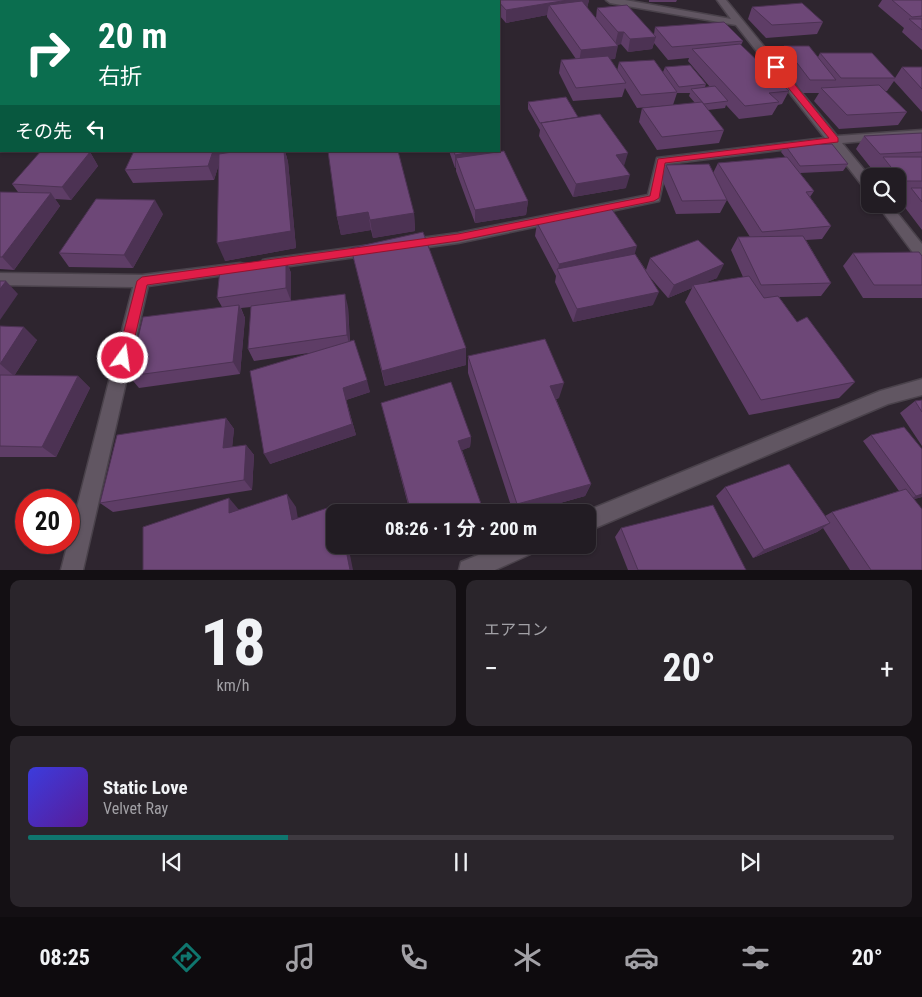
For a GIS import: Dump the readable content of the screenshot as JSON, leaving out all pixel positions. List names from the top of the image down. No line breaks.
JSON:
{"page":{"turn":["20 m","右折"],"then":"その先","limit":"20","trip":"08:26 · 1 分 · 200 m","tile":[["18","km/h"],"エアコン"],"heat":["−","20°","+"],"song":["Static Love","Velvet Ray"],"tabs":["08:25","20°"]}}
